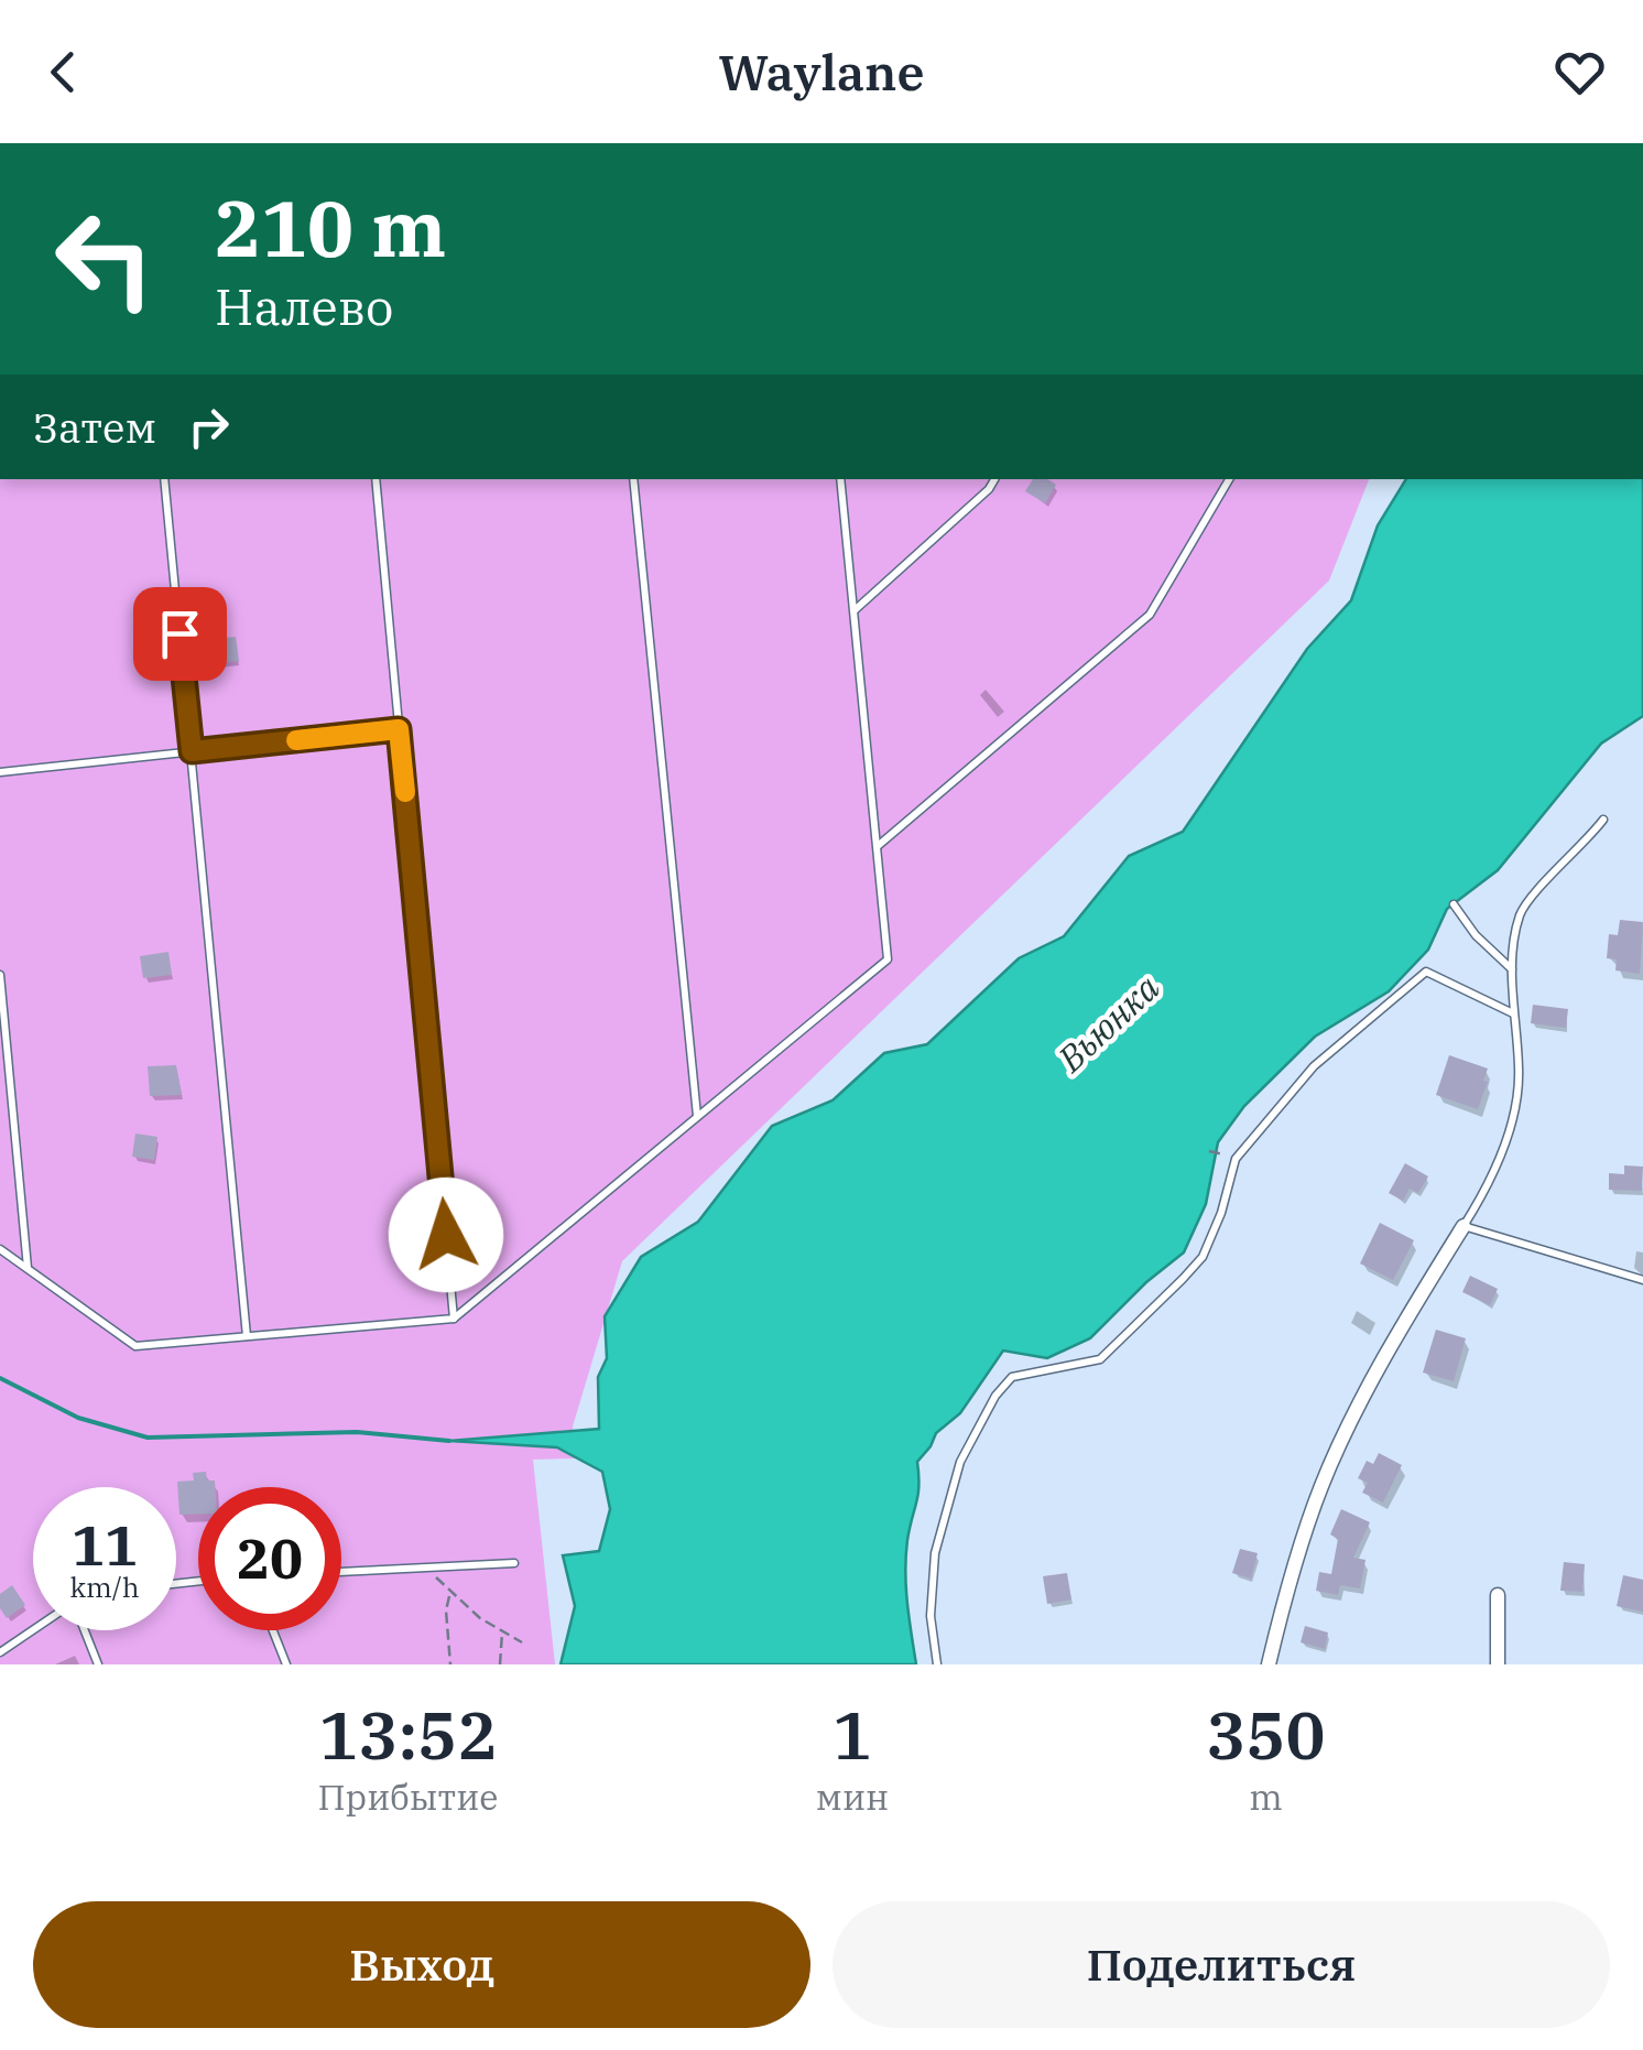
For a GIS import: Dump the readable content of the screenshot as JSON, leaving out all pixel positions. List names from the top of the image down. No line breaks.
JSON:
{"water":["Вьюнка"],"page":{"header":"Waylane","turn":["210 m","Налево"],"then":"Затем","speed":"11 km/h","limit":"20","eta":["13:52","Прибытие","1","мин","350","m"],"buttons":["Выход","Поделиться"]}}
